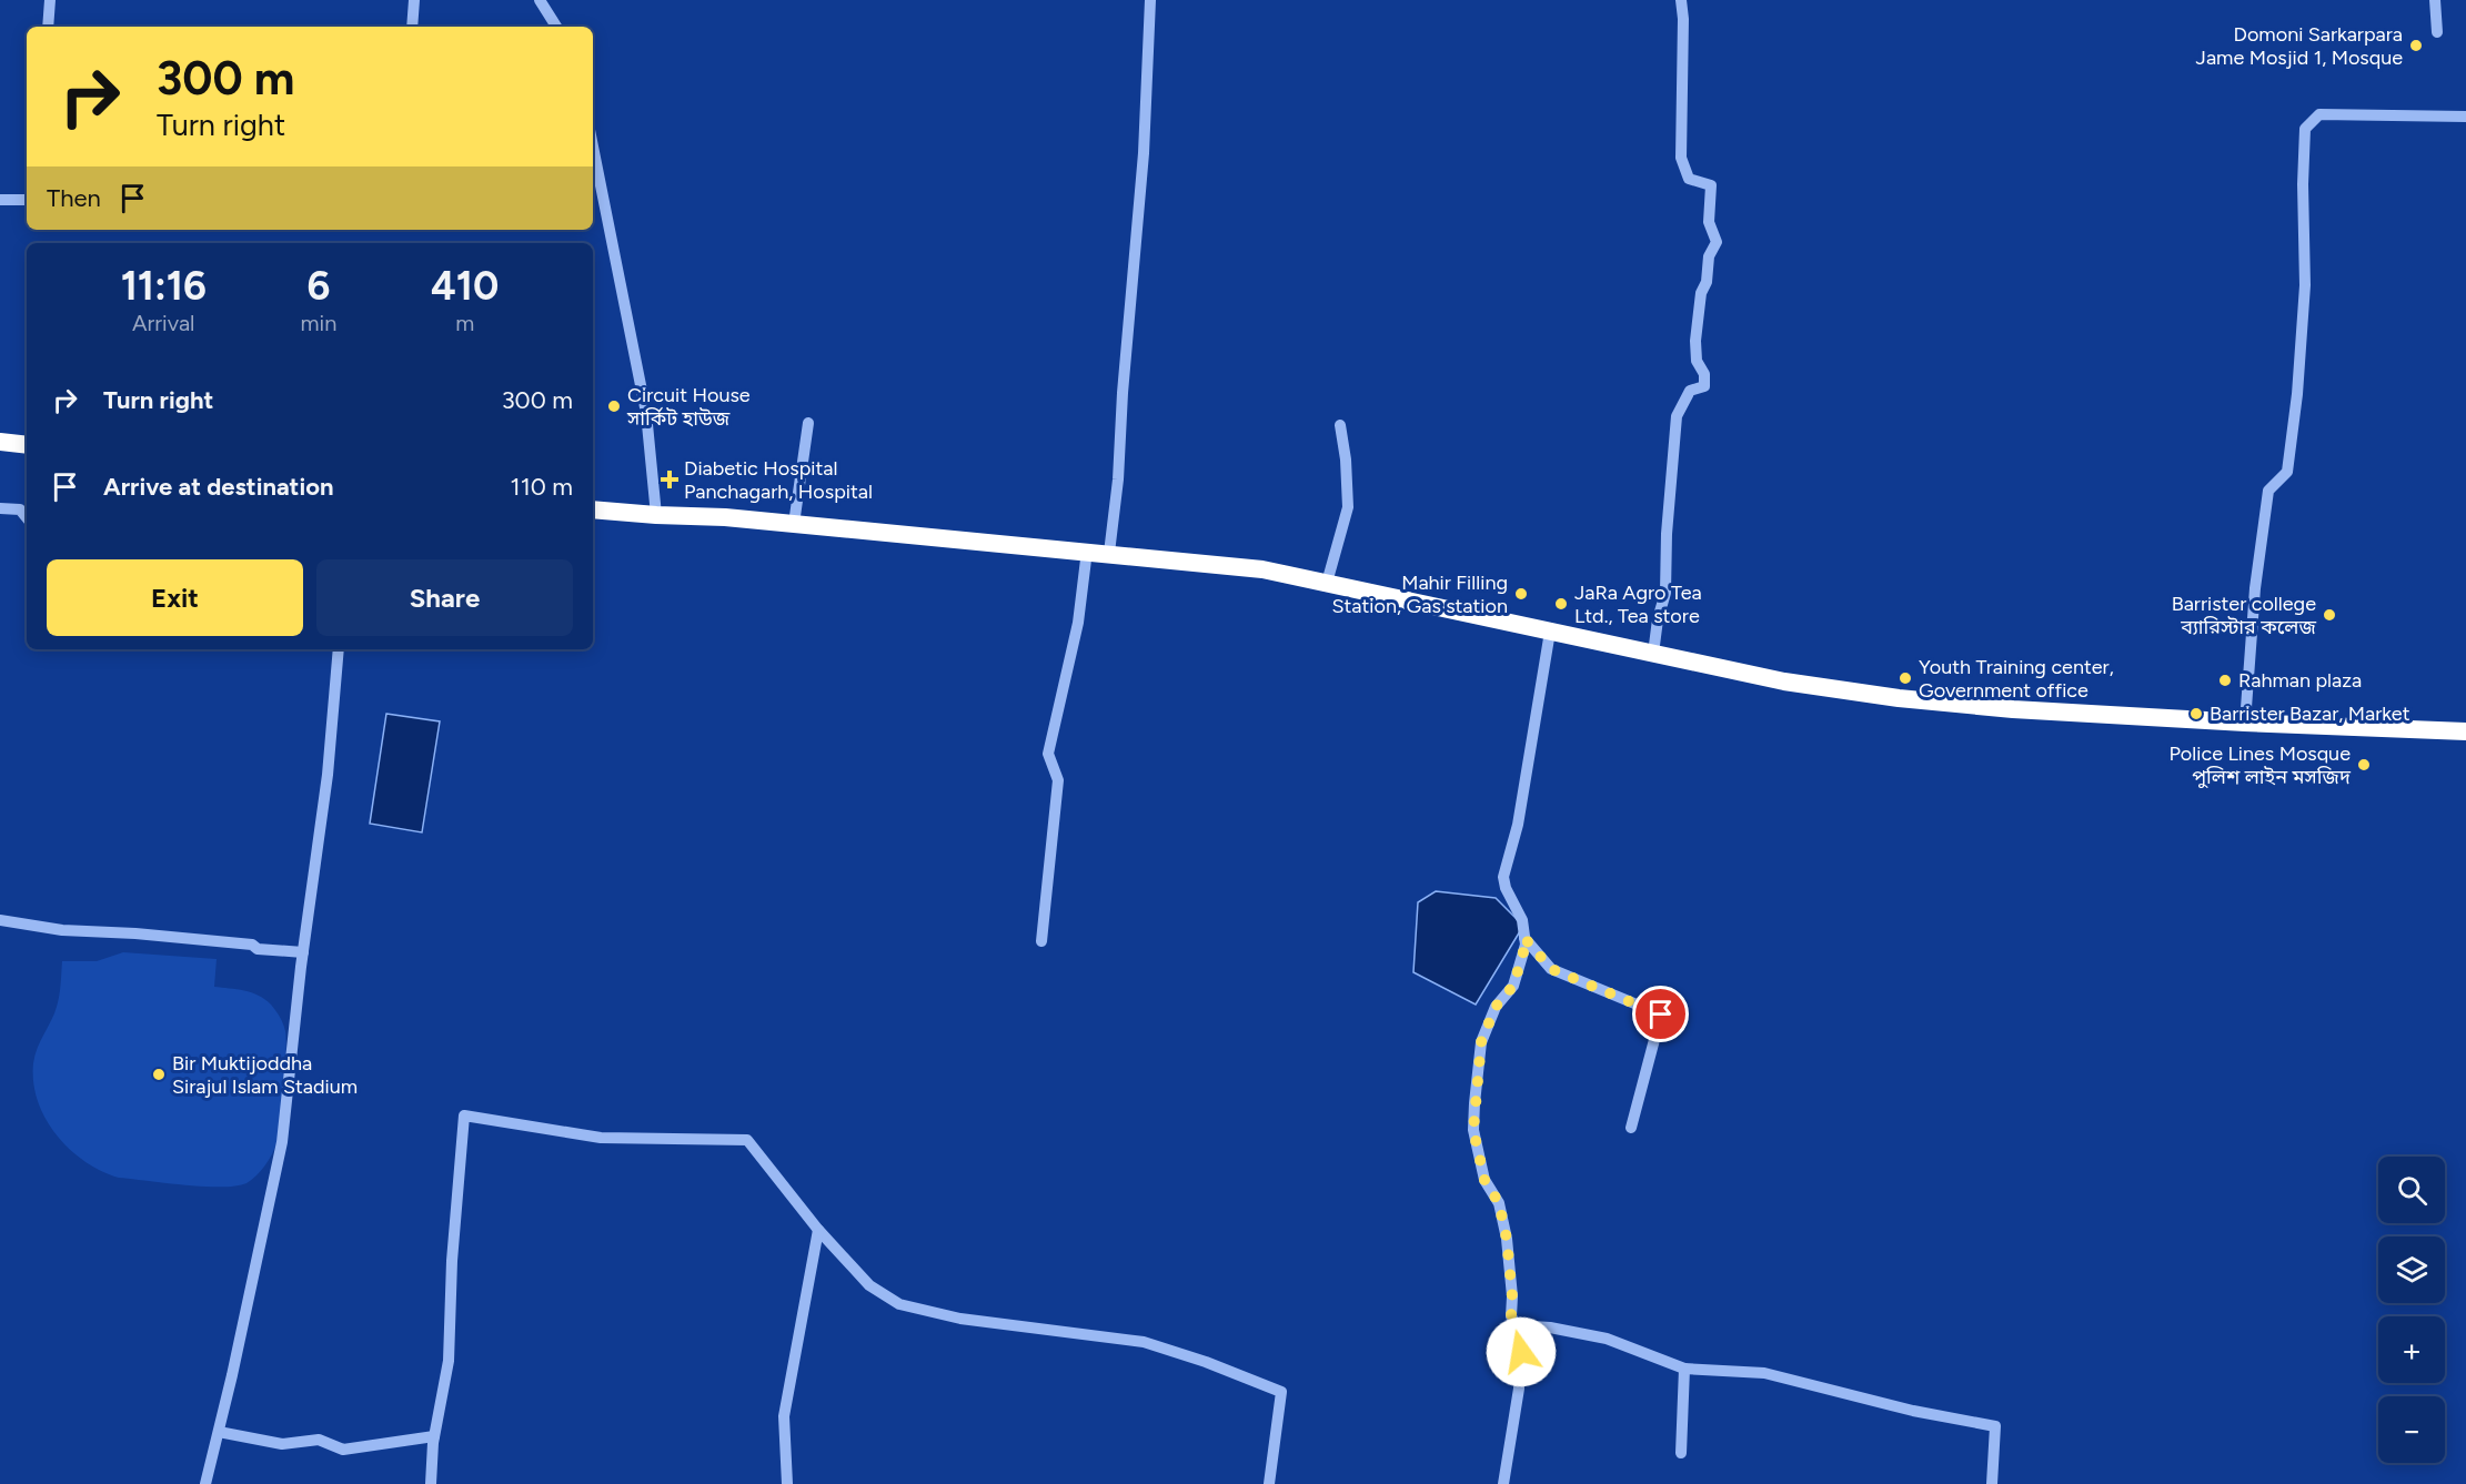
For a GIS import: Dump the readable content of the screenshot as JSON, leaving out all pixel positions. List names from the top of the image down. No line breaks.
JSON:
{"places":{"other":["Domoni Sarkarpara Jame Mosjid 1, Mosque","Circuit House সার্কিট হাউজ","Mahir Filling Station, Gas station","JaRa Agro Tea Ltd., Tea store","Barrister college ব্যারিস্টার কলেজ","Youth Training center, Government office","Rahman plaza","Barrister Bazar, Market","Police Lines Mosque পুলিশ লাইন মসজিদ","Bir Muktijoddha Sirajul Islam Stadium"],"health":["Diabetic Hospital Panchagarh, Hospital"]},"page":{"turn":["300 m","Turn right"],"then":"Then","eta":["11:16","Arrival","6","min","410","m"],"list":[{"name":"Turn right","value":"300 m"},{"name":"Arrive at destination","value":"110 m"}],"buttons":["Exit","Share"],"map_buttons":["+","−"]}}
